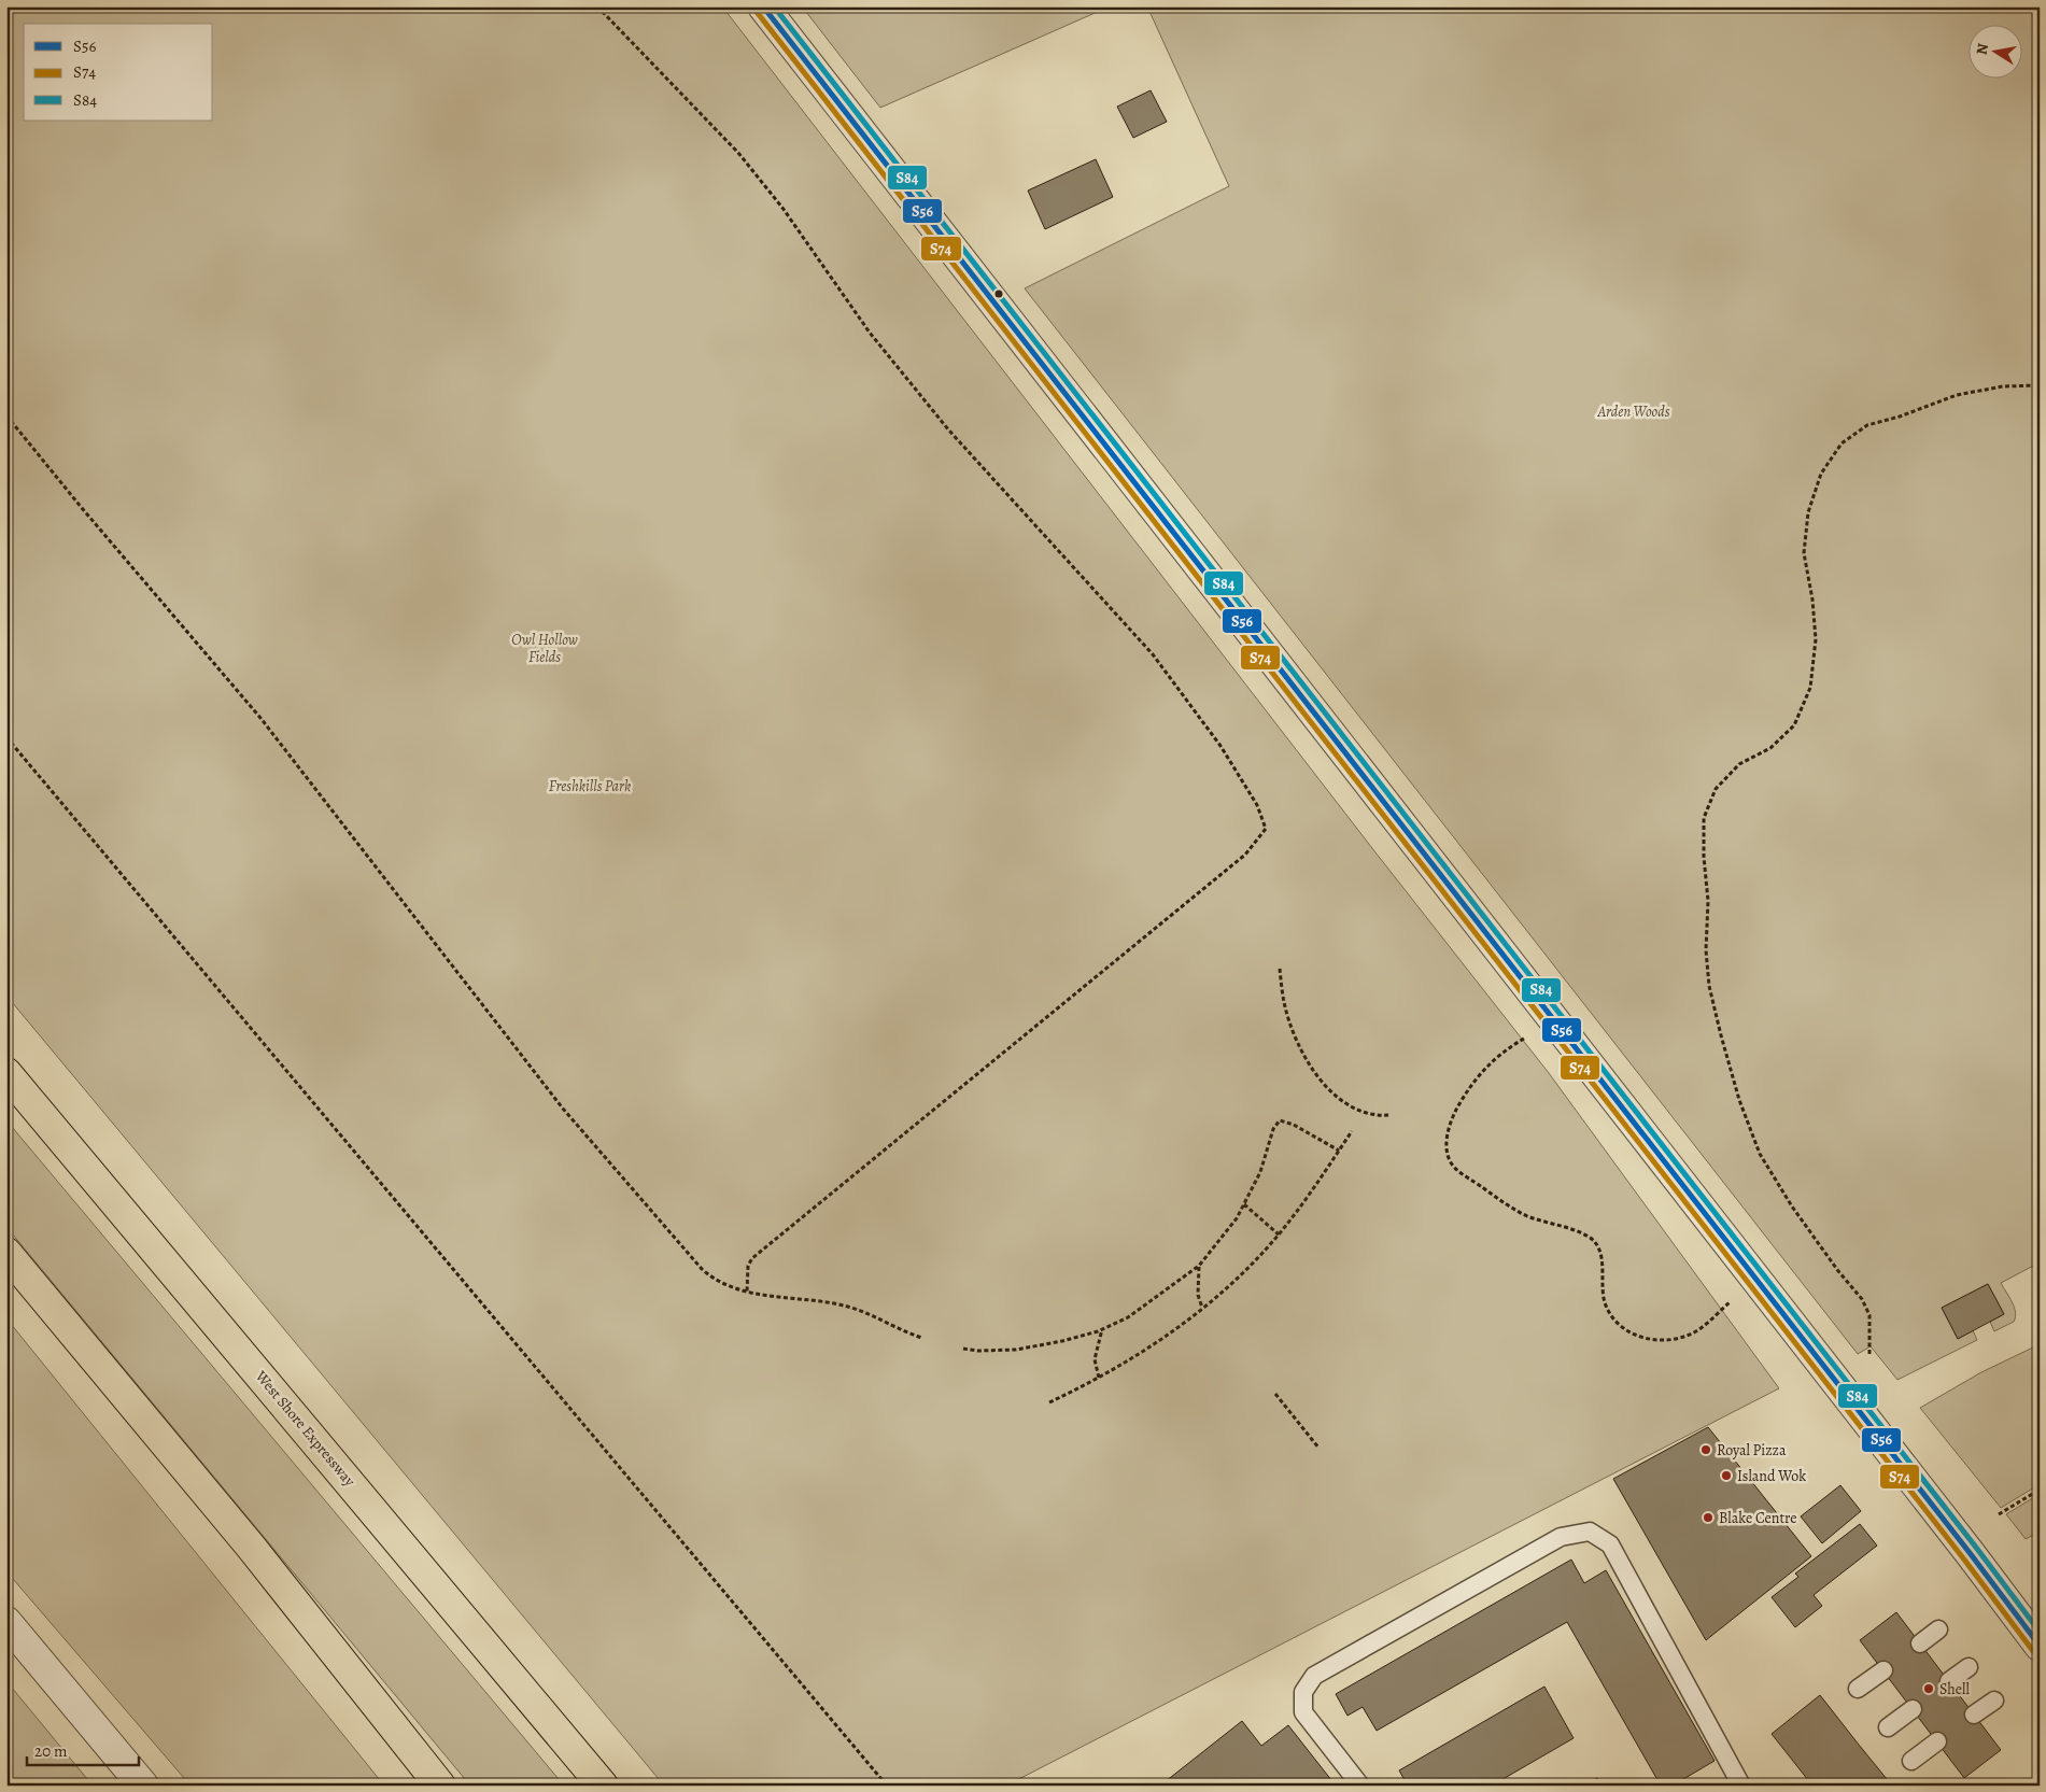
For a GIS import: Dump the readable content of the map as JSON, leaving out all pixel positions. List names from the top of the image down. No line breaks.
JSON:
{"streets":{"highway":["West Shore Expressway"]},"parks":["Arden Woods","Owl Hollow Fields","Freshkills Park"],"places":["Royal Pizza","Island Wok","Blake Centre","Shell"],"lines":["transit line S56","transit line S84","transit line S74"],"legend":["S56","S74","S84"],"scale_bar":"20 m","north":"left"}
